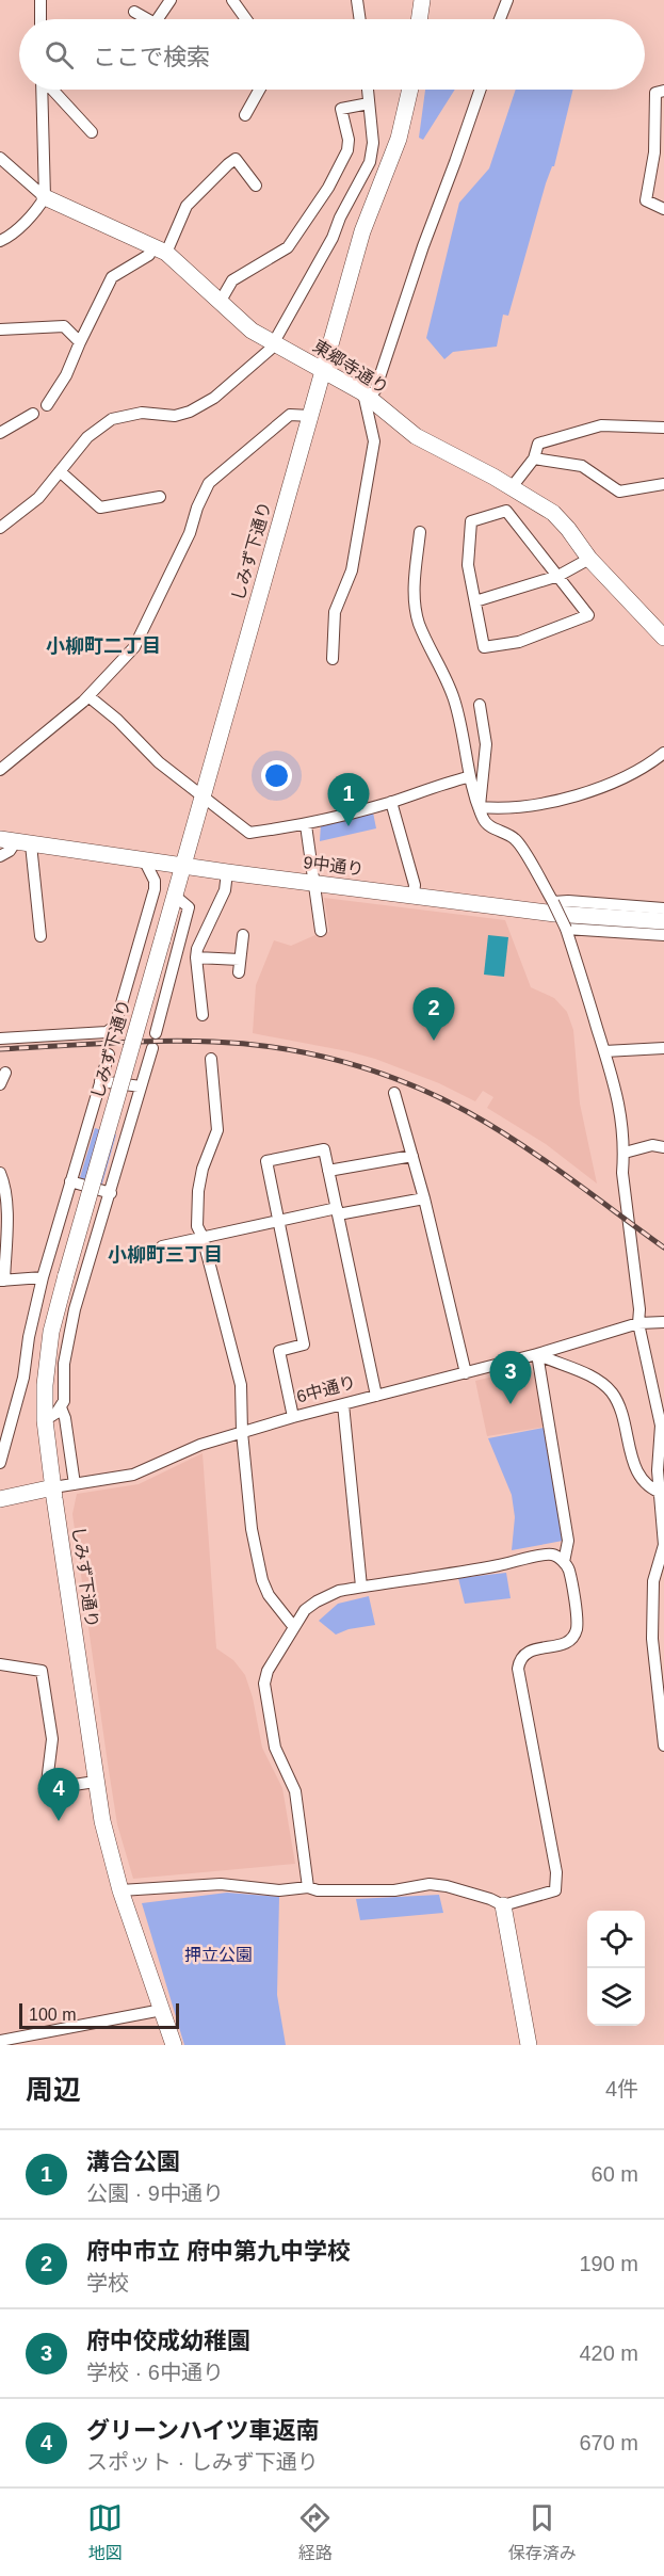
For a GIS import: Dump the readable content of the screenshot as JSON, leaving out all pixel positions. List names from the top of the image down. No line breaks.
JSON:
{"streets":{"street":["東郷寺通り","しみず下通り","9中通り","6中通り"]},"crossings":[["東郷寺通り","しみず下通り"],["しみず下通り","9中通り"],["しみず下通り","6中通り"]],"districts":["小柳町二丁目","小柳町三丁目"],"parks":["押立公園"],"scale_bar":"100 m","page":{"search":"ここで検索","pins":["1","2","3","4"],"scale":"100 m","heading":["周辺","4件"],"list":[{"mark":"1","name":"溝合公園","note":"公園 · 9中通り","value":"60 m"},{"mark":"2","name":"府中市立 府中第九中学校","note":"学校","value":"190 m"},{"mark":"3","name":"府中佼成幼稚園","note":"学校 · 6中通り","value":"420 m"},{"mark":"4","name":"グリーンハイツ車返南","note":"スポット · しみず下通り","value":"670 m"}],"nav":["地図","経路","保存済み"]}}
